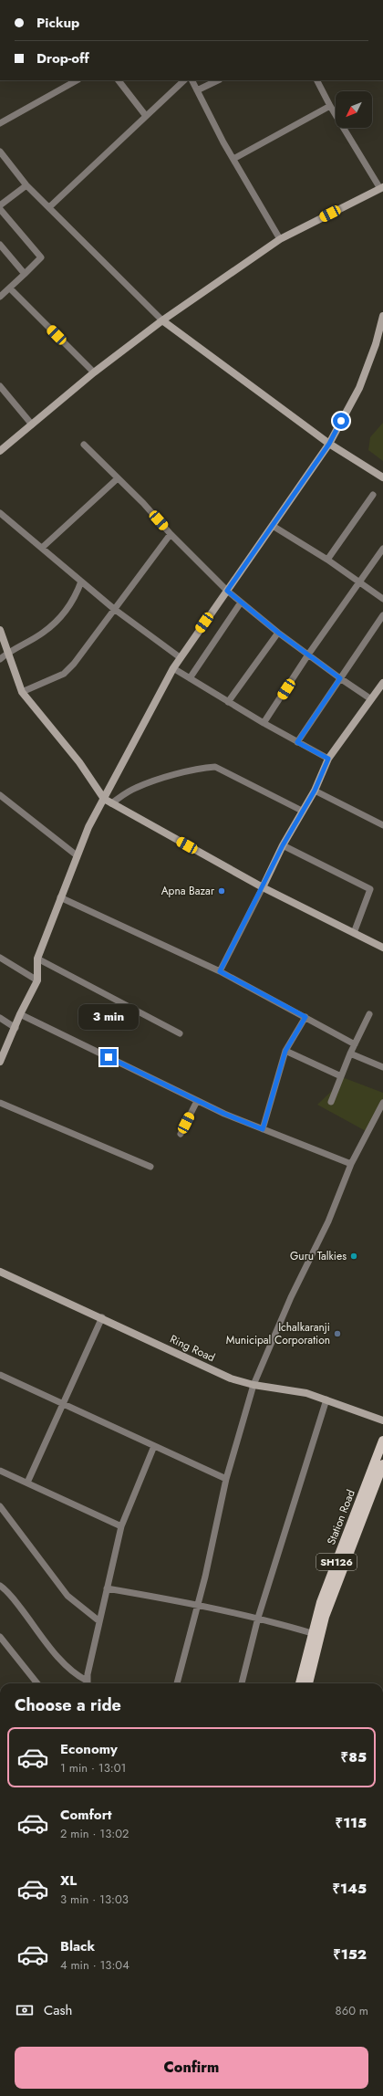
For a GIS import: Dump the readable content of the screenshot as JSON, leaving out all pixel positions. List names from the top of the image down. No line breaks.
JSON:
{"streets":{"main road":["Ring Road","Station Road","SH126"]},"places":["Apna Bazar","Guru Talkies","Ichalkaranji Municipal Corporation"],"north":"bottom left","page":{"banner":["Pickup","Drop-off"],"bubble":"3 min","heading":"Choose a ride","list":[{"name":"Economy","note":"1 min · 13:01","value":"₹85"},{"name":"Comfort","note":"2 min · 13:02","value":"₹115"},{"name":"XL","note":"3 min · 13:03","value":"₹145"},{"name":"Black","note":"4 min · 13:04","value":"₹152"}],"pay":["Cash","860 m"],"buttons":"Confirm"}}
